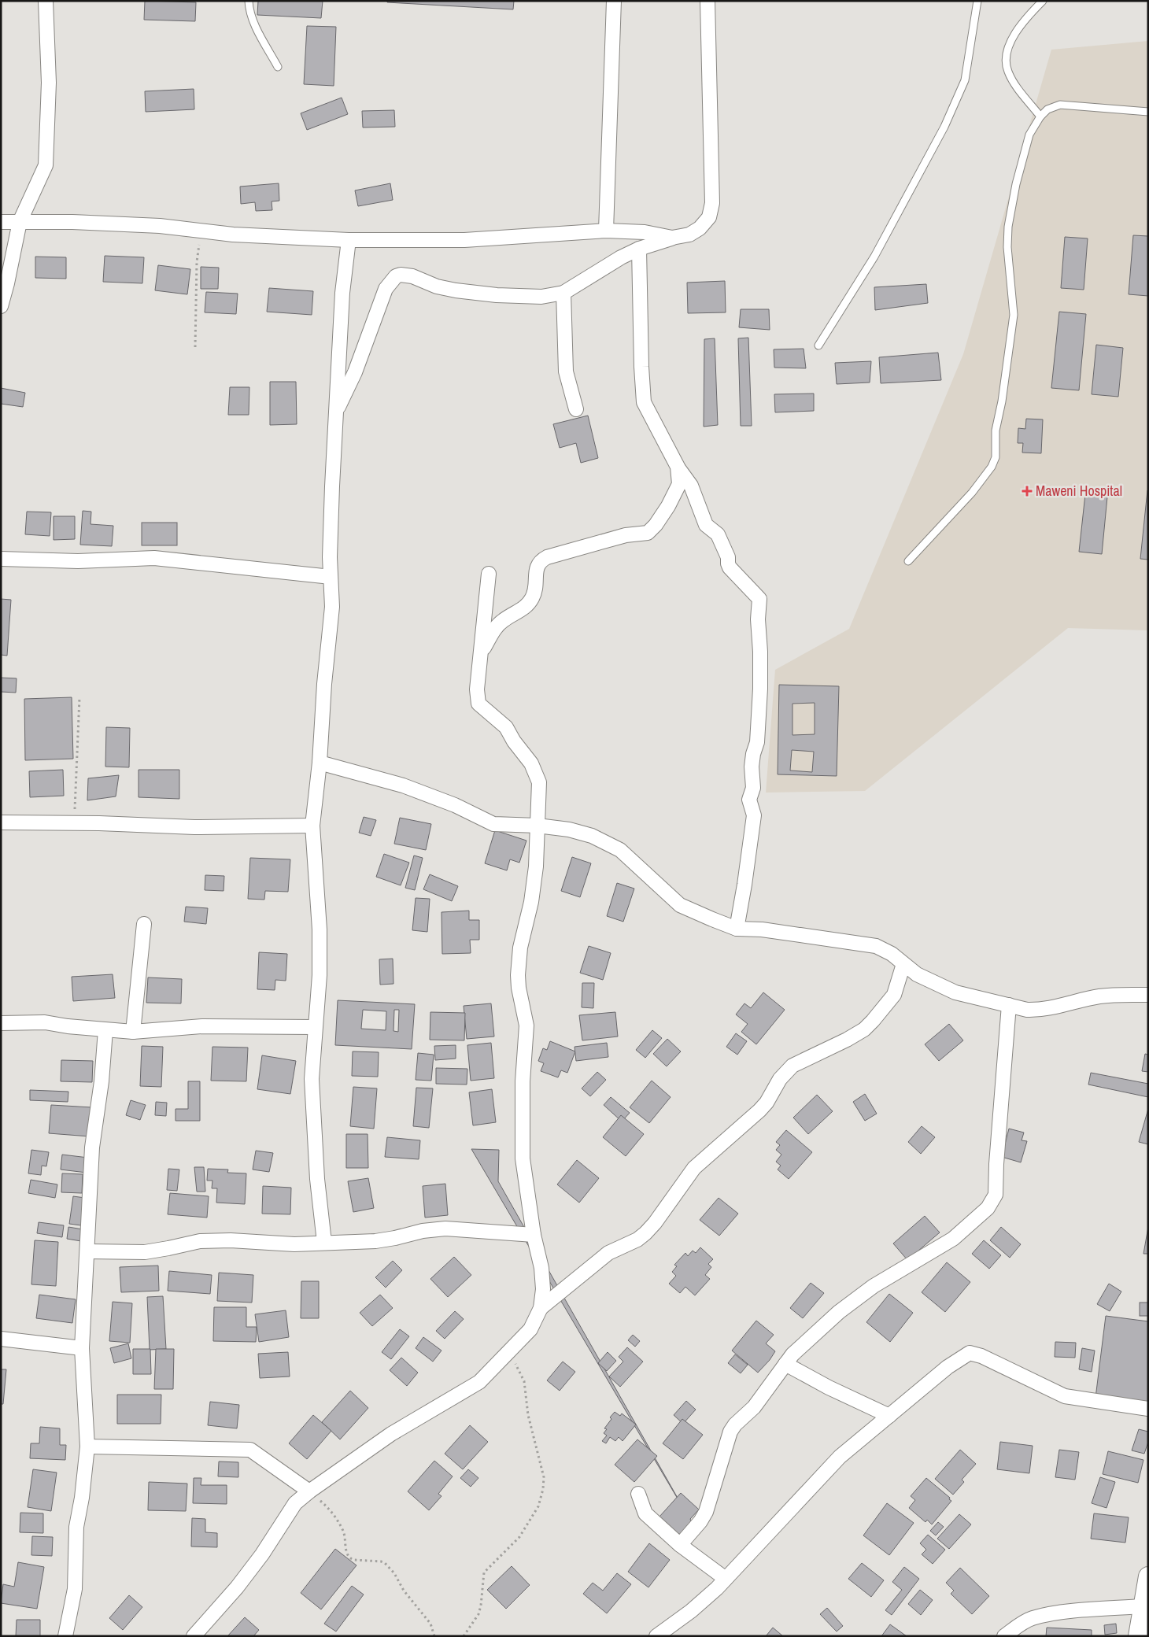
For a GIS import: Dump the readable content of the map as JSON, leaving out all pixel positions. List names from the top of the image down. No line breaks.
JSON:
{"places":{"health":["Maweni Hospital"]}}
